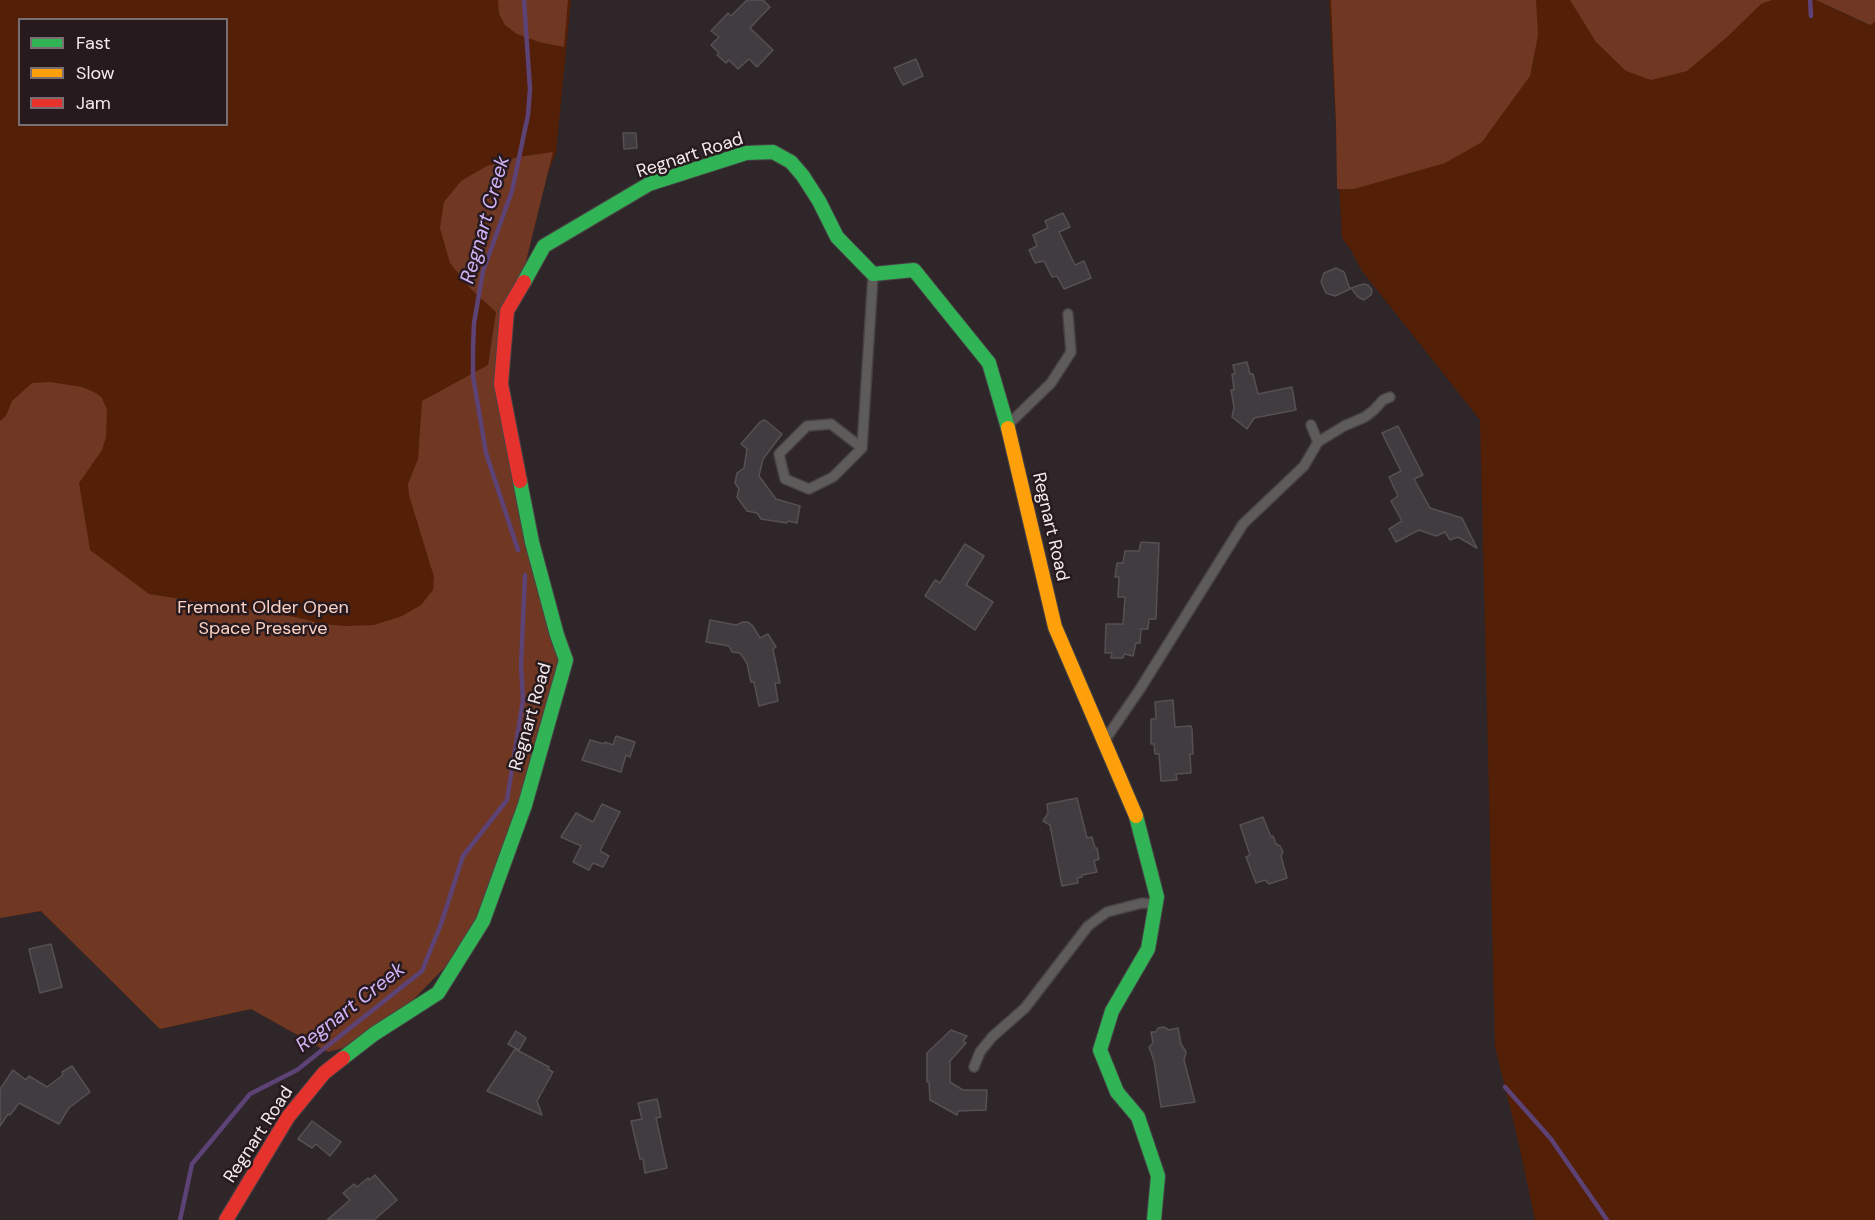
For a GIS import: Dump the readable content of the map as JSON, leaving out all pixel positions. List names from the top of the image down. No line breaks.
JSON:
{"streets":{"street":["Regnart Road"]},"water":["Regnart Creek"],"parks":["Fremont Older Open Space Preserve"],"legend":["Fast","Slow","Jam"]}
